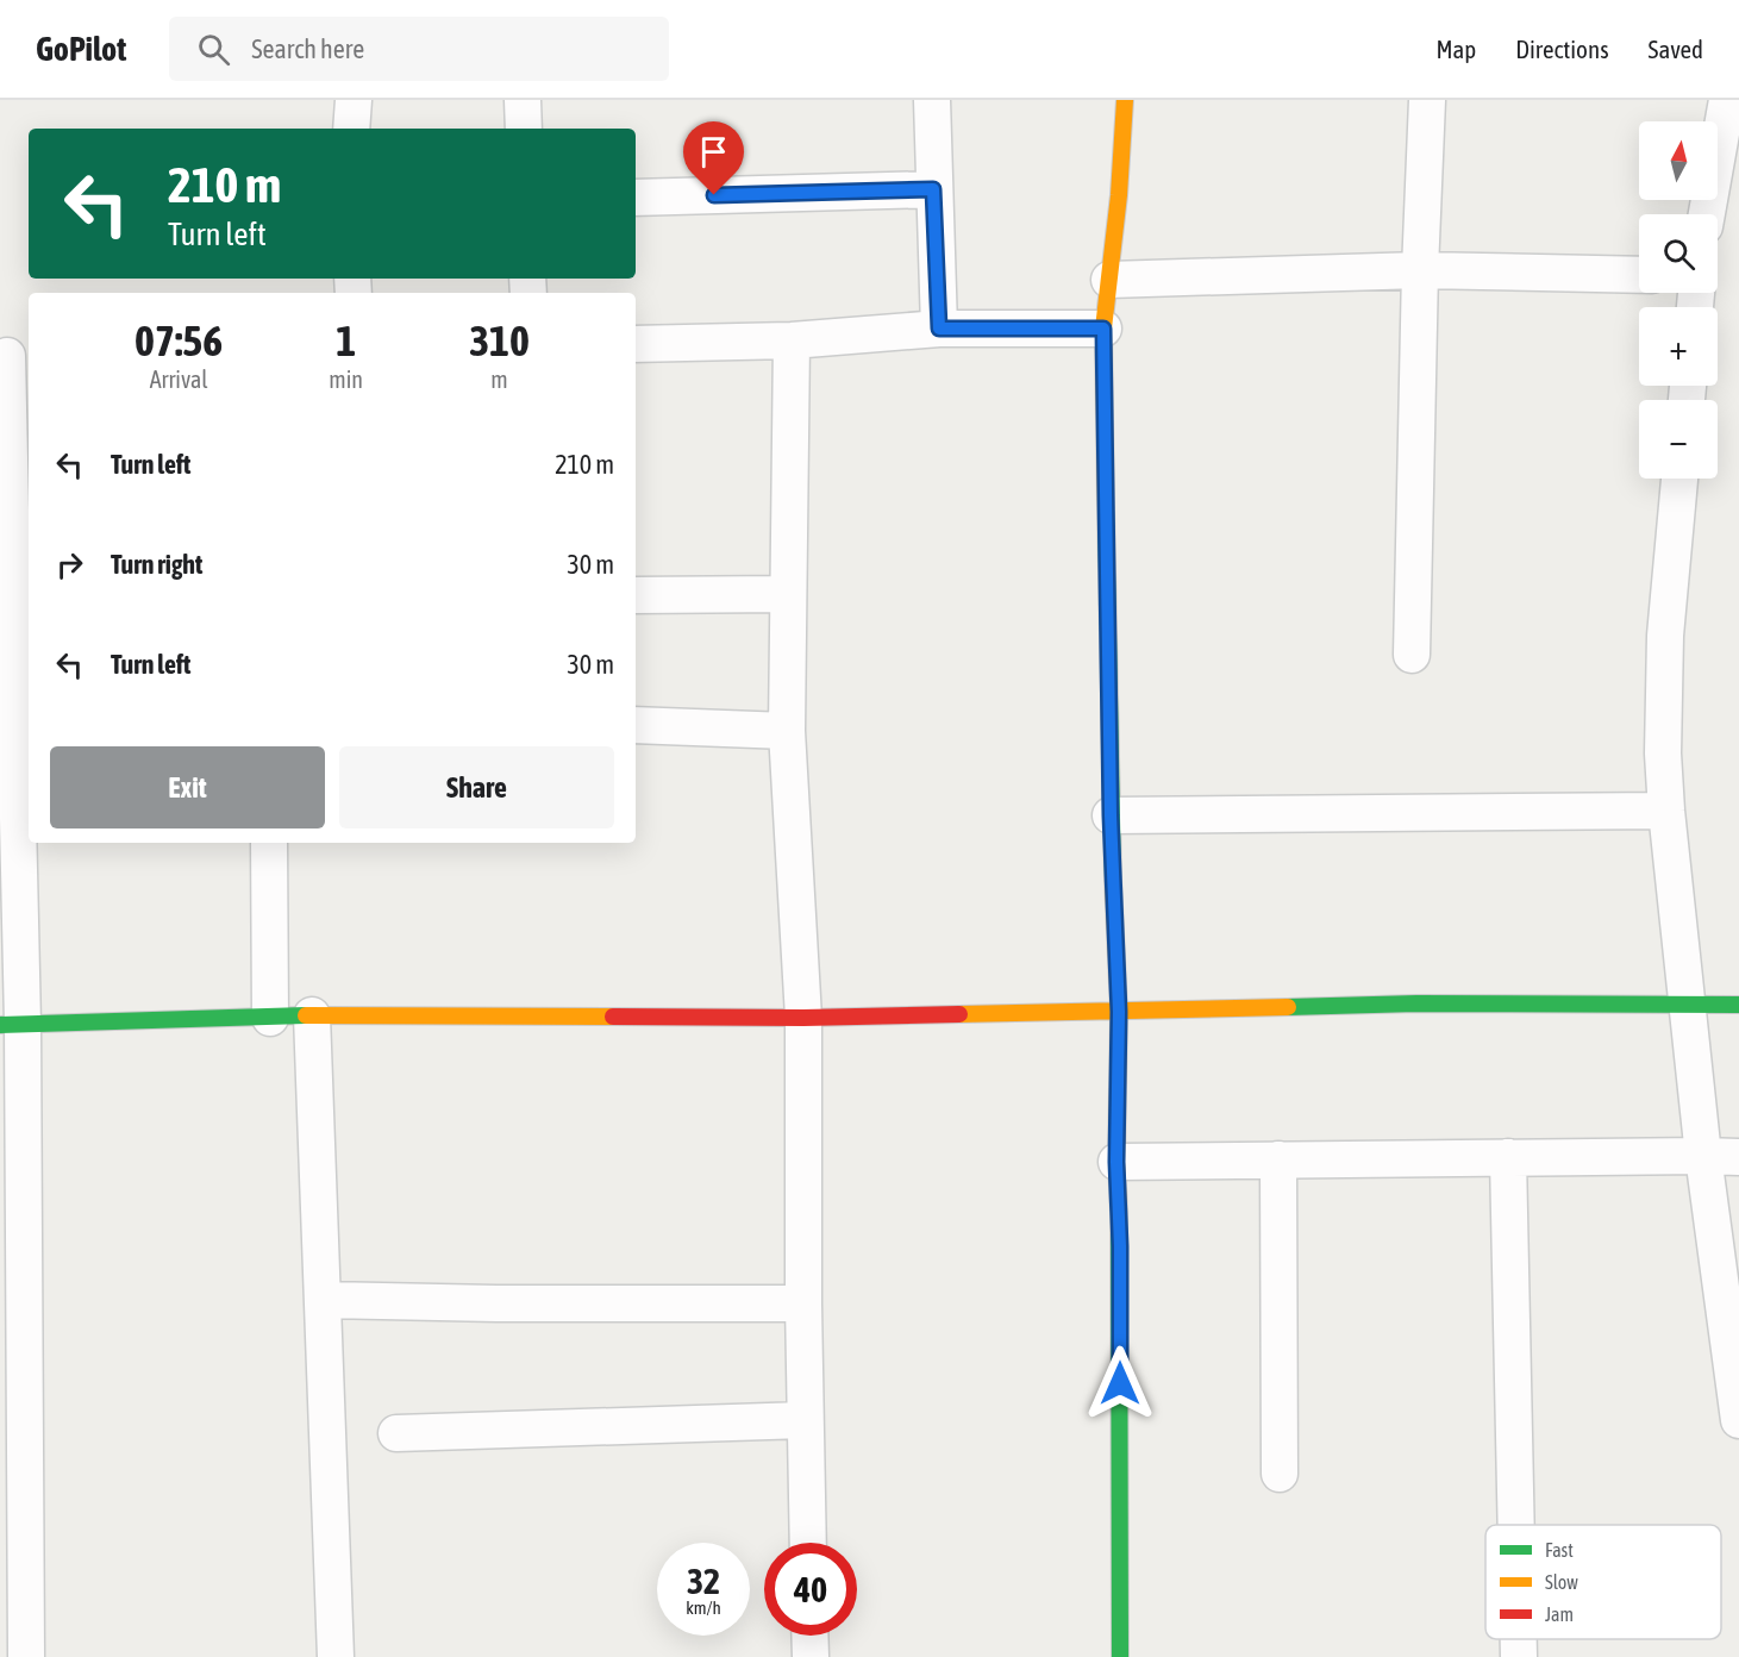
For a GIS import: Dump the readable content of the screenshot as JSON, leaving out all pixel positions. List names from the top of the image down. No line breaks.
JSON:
{"legend":["Fast","Slow","Jam"],"north":"top","page":{"header":"GoPilot","search":"Search here","nav":["Map","Directions","Saved"],"map_buttons":["+","−"],"turn":["210 m","Turn left"],"eta":["07:56","Arrival","1","min","310","m"],"list":[{"name":"Turn left","value":"210 m"},{"name":"Turn right","value":"30 m"},{"name":"Turn left","value":"30 m"}],"buttons":["Exit","Share"],"speed":"32 km/h","limit":"40"}}
